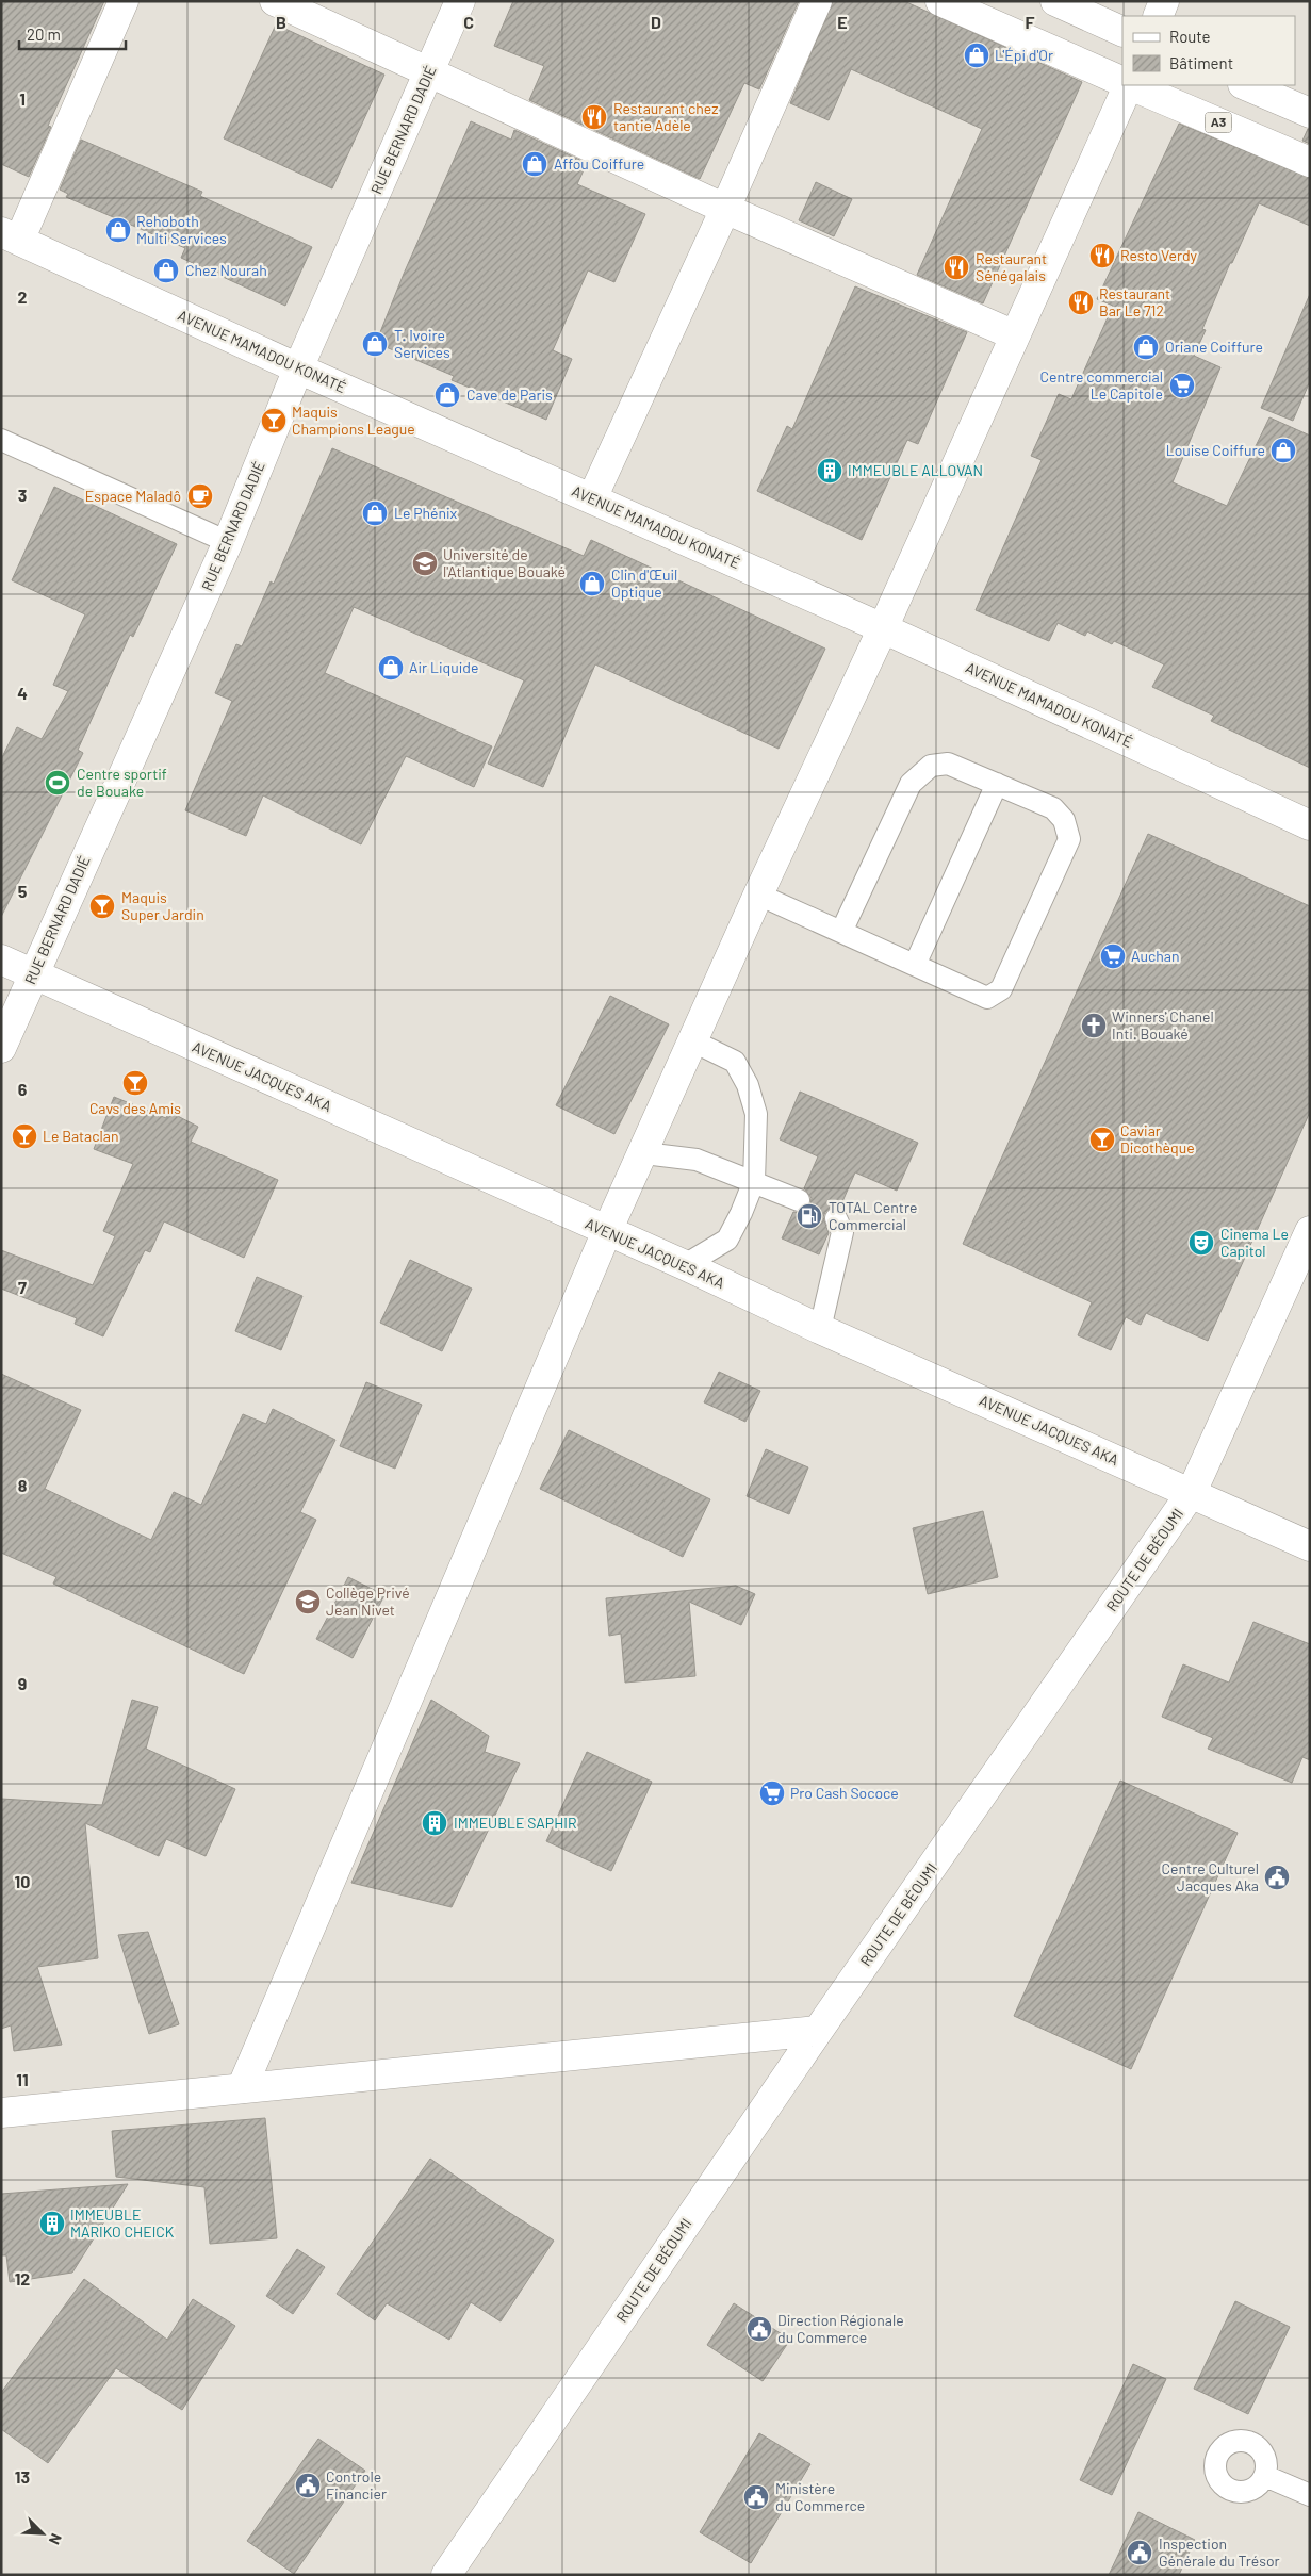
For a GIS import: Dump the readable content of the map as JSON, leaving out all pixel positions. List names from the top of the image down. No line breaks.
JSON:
{"streets":{"main road":["A3","RUE BERNARD DADIÉ","AVENUE MAMADOU KONATÉ","AVENUE JACQUES AKA","ROUTE DE BÉOUMI"]},"crossings":[["RUE BERNARD DADIÉ","AVENUE MAMADOU KONATÉ"],["RUE BERNARD DADIÉ","AVENUE JACQUES AKA"],["AVENUE JACQUES AKA","ROUTE DE BÉOUMI"]],"places":{"shop":["L'Épi d'Or","Affou Coiffure","Rehoboth Multi Services","Chez Nourah","T. Ivoire Services","Oriane Coiffure","Cave de Paris","Louise Coiffure","Le Phénix","Clin d'Œuil Optique","Air Liquide"],"restaurant":["Restaurant chez tantie Adèle","Resto Verdy","Restaurant Sénégalais","Restaurant Bar Le 712"],"supermarket":["Centre commercial Le Capitole","Auchan","Pro Cash Sococe"],"bar":["Maquis Champions League","Maquis Super Jardin","Cavs des Amis","Le Bataclan","Caviar Dicothèque"],"building":["IMMEUBLE ALLOVAN","IMMEUBLE SAPHIR","IMMEUBLE MARIKO CHEICK"],"cafe":["Espace Maladô"],"school or university":["Université de l'Atlantique Bouaké","Collège Privé Jean Nivet"],"sports":["Centre sportif de Bouake"],"church":["Winners' Chanel Inti. Bouaké"],"fuel station":["TOTAL Centre Commercial"],"theatre":["Cinema Le Capitol"],"public building":["Centre Culturel Jacques Aka","Direction Régionale du Commerce","Controle Financier","Ministère du Commerce","Inspection Générale du Trésor"]},"legend":["Route","Bâtiment"],"scale_bar":"20 m","north":"bottom right","grid":{"columns":["B","C","D","E","F"],"rows":["1","2","3","4","5","6","7","8","9","10","11","12","13"]}}
